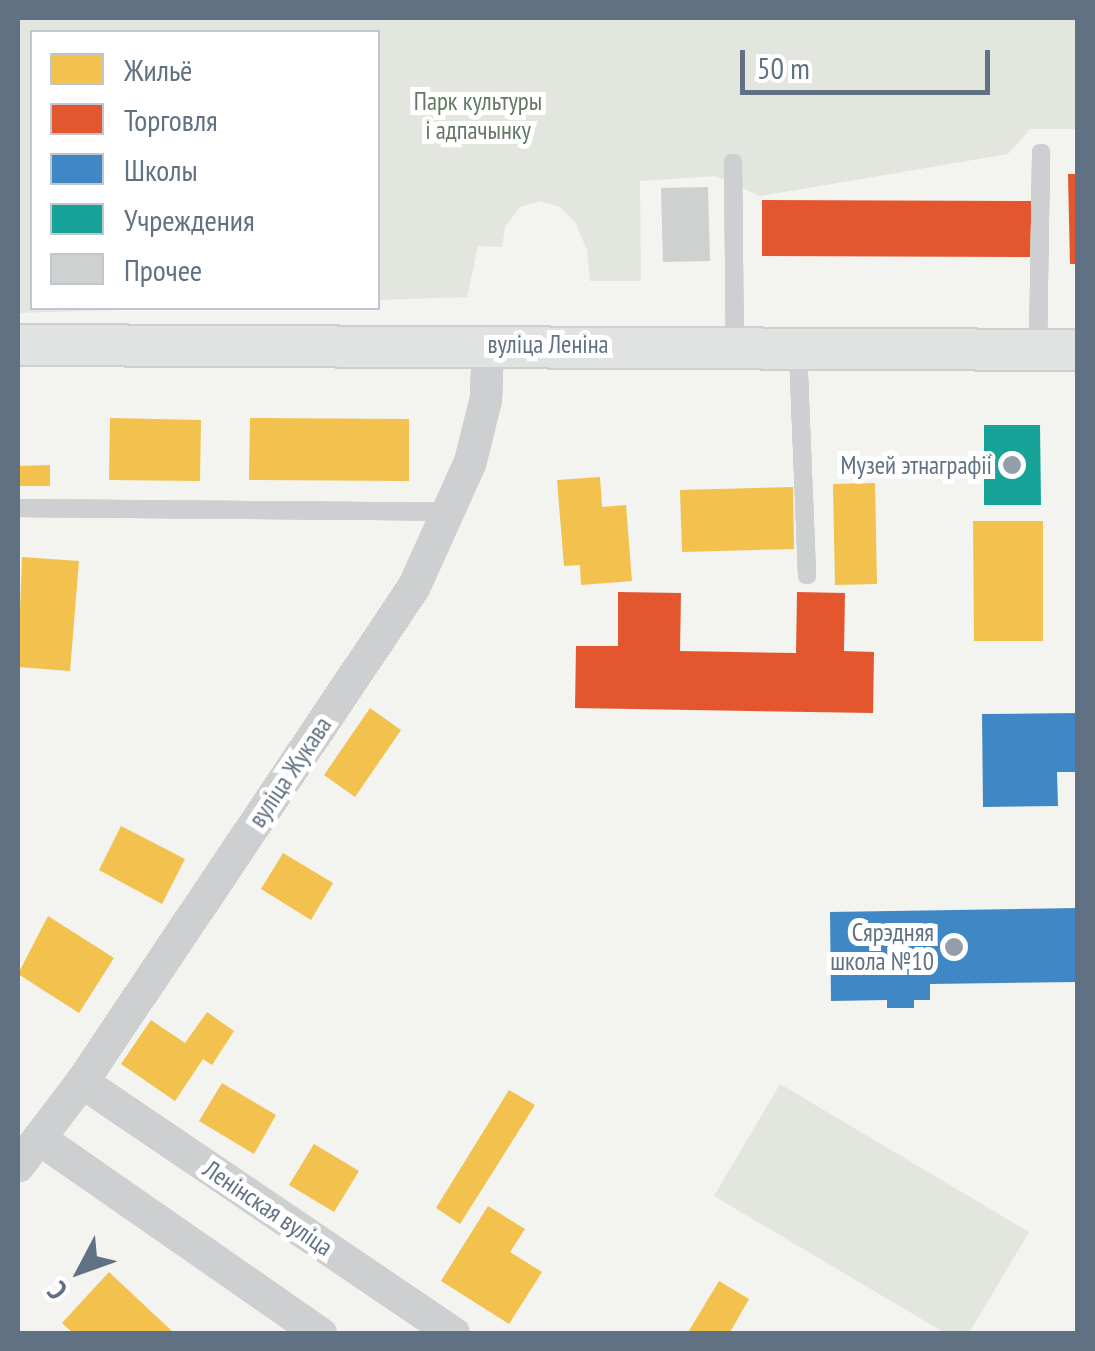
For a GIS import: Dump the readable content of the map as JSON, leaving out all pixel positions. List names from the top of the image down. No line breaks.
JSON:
{"streets":{"main road":["вуліца Леніна"],"street":["вуліца Жукава","Ленінская вуліца"]},"crossings":[["вуліца Леніна","вуліца Жукава"],["вуліца Жукава","Ленінская вуліца"]],"parks":["Парк культуры і адпачынку"],"places":["Музей этнаграфіі","Сярэдняя школа №10"],"legend":["Жильё","Торговля","Школы","Учреждения","Прочее"],"scale_bar":"50 m","north":"bottom left"}
